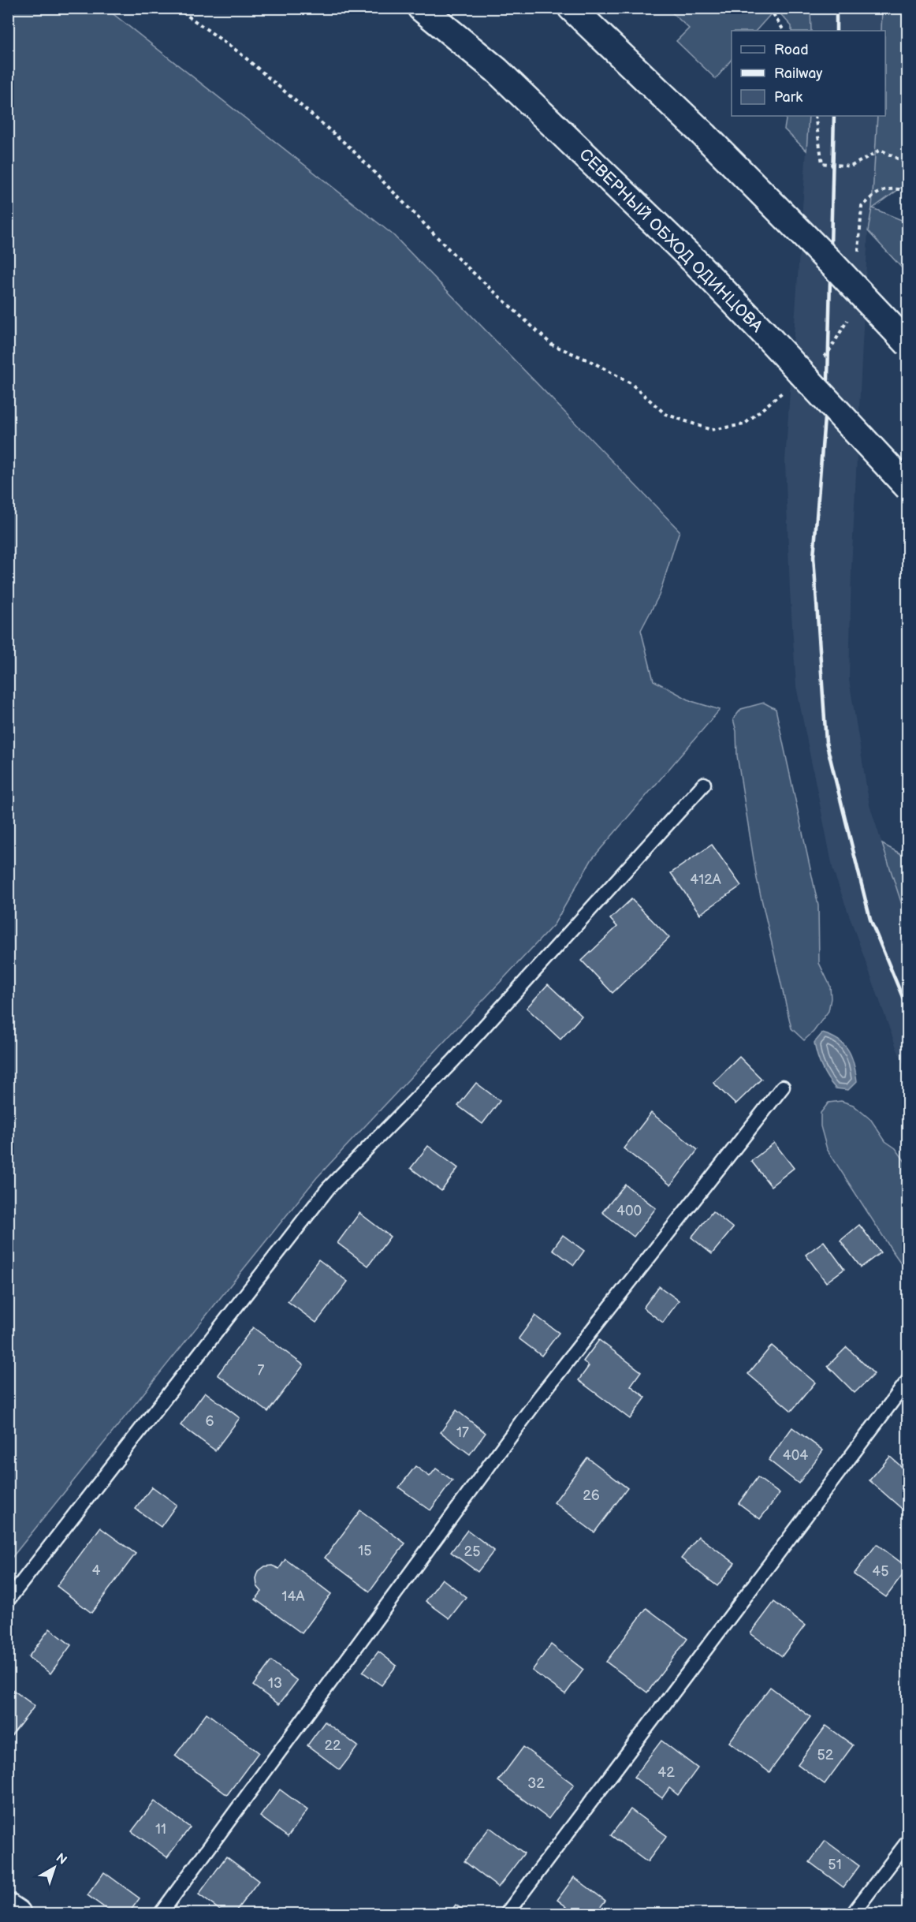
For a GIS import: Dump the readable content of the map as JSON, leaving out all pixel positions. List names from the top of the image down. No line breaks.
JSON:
{"streets":{"main road":["СЕВЕРНЫЙ ОБХОД ОДИНЦОВА"]},"house_numbers":["412А","400","7","6","17","404","26","15","25","4","45","14А","13","22","52","42","32","11","51"],"legend":["Road","Railway","Park"],"north":"top right"}
